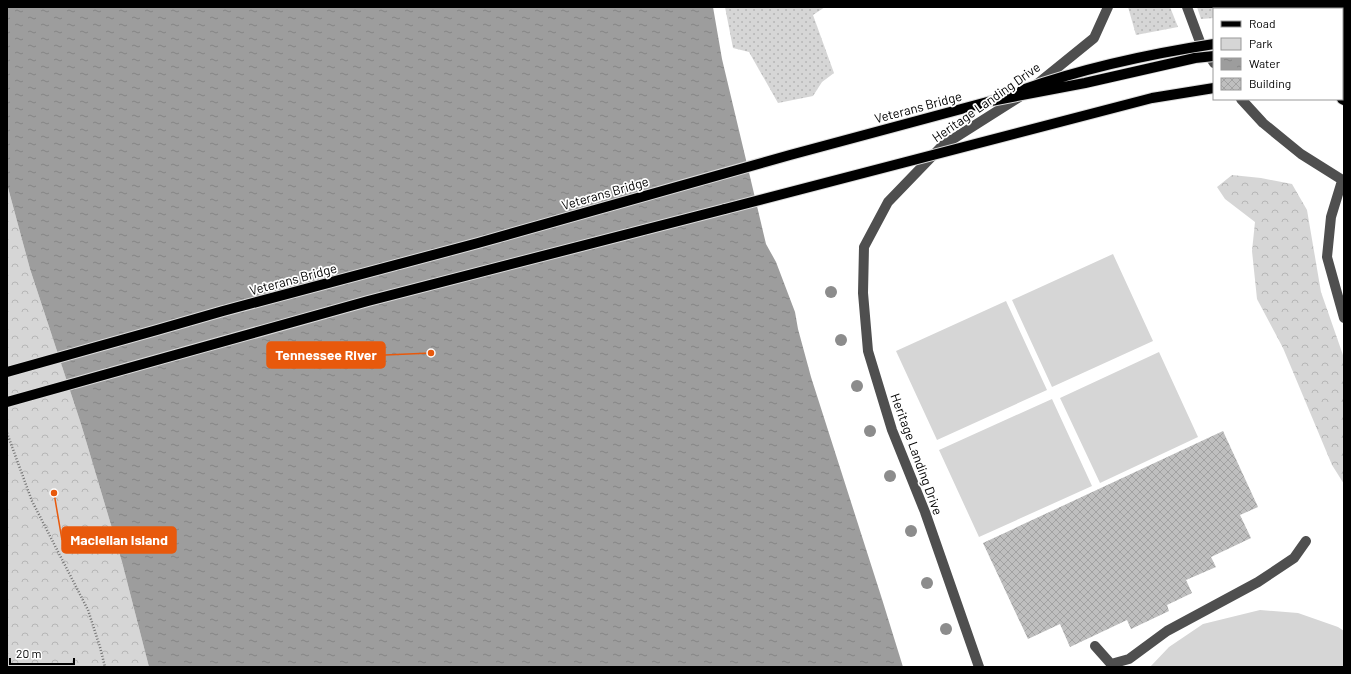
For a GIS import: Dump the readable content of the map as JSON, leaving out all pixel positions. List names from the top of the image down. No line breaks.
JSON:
{"streets":{"main road":["Veterans Bridge"],"street":["Heritage Landing Drive"]},"places":["Tennessee River","Maclellan Island"],"legend":["Road","Park","Water","Building"],"scale_bar":"20 m"}
